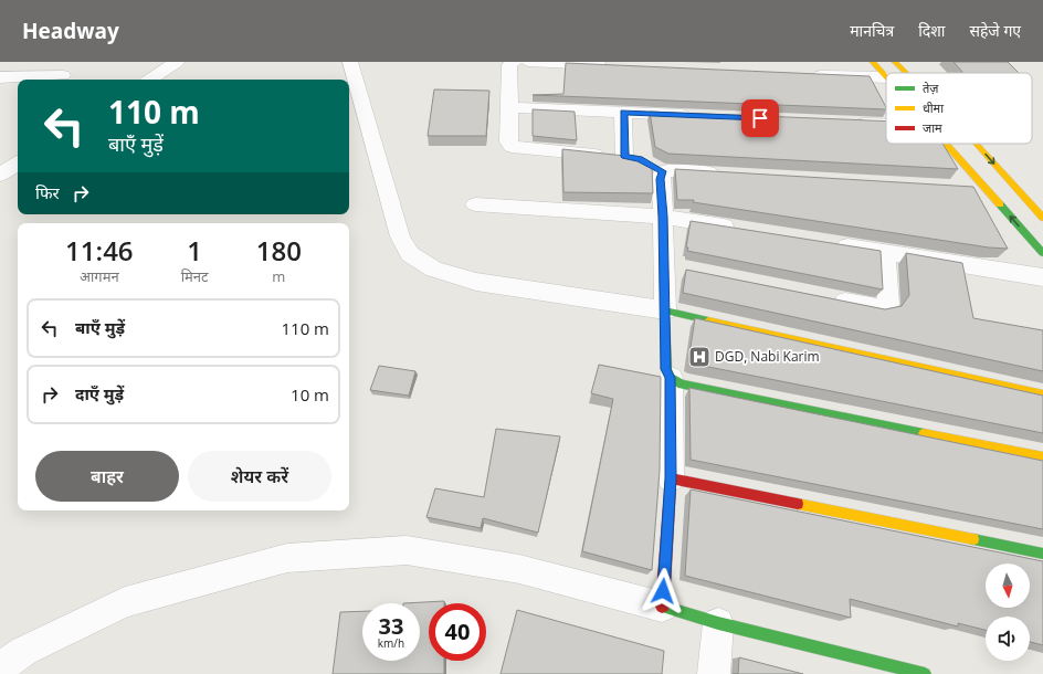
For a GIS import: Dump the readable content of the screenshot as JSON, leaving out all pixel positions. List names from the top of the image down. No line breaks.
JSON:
{"places":{"hospital":["DGD, Nabi Karim"]},"legend":["तेज़","धीमा","जाम"],"north":"bottom","page":{"header":"Headway","nav":["मानचित्र","दिशा","सहेजे गए"],"turn":["110 m","बाएँ मुड़ें"],"then":"फिर","eta":["11:46","आगमन","1","मिनट","180","m"],"list":[{"name":"बाएँ मुड़ें","value":"110 m"},{"name":"दाएँ मुड़ें","value":"10 m"}],"buttons":["बाहर","शेयर करें"],"speed":"33 km/h","limit":"40"}}
